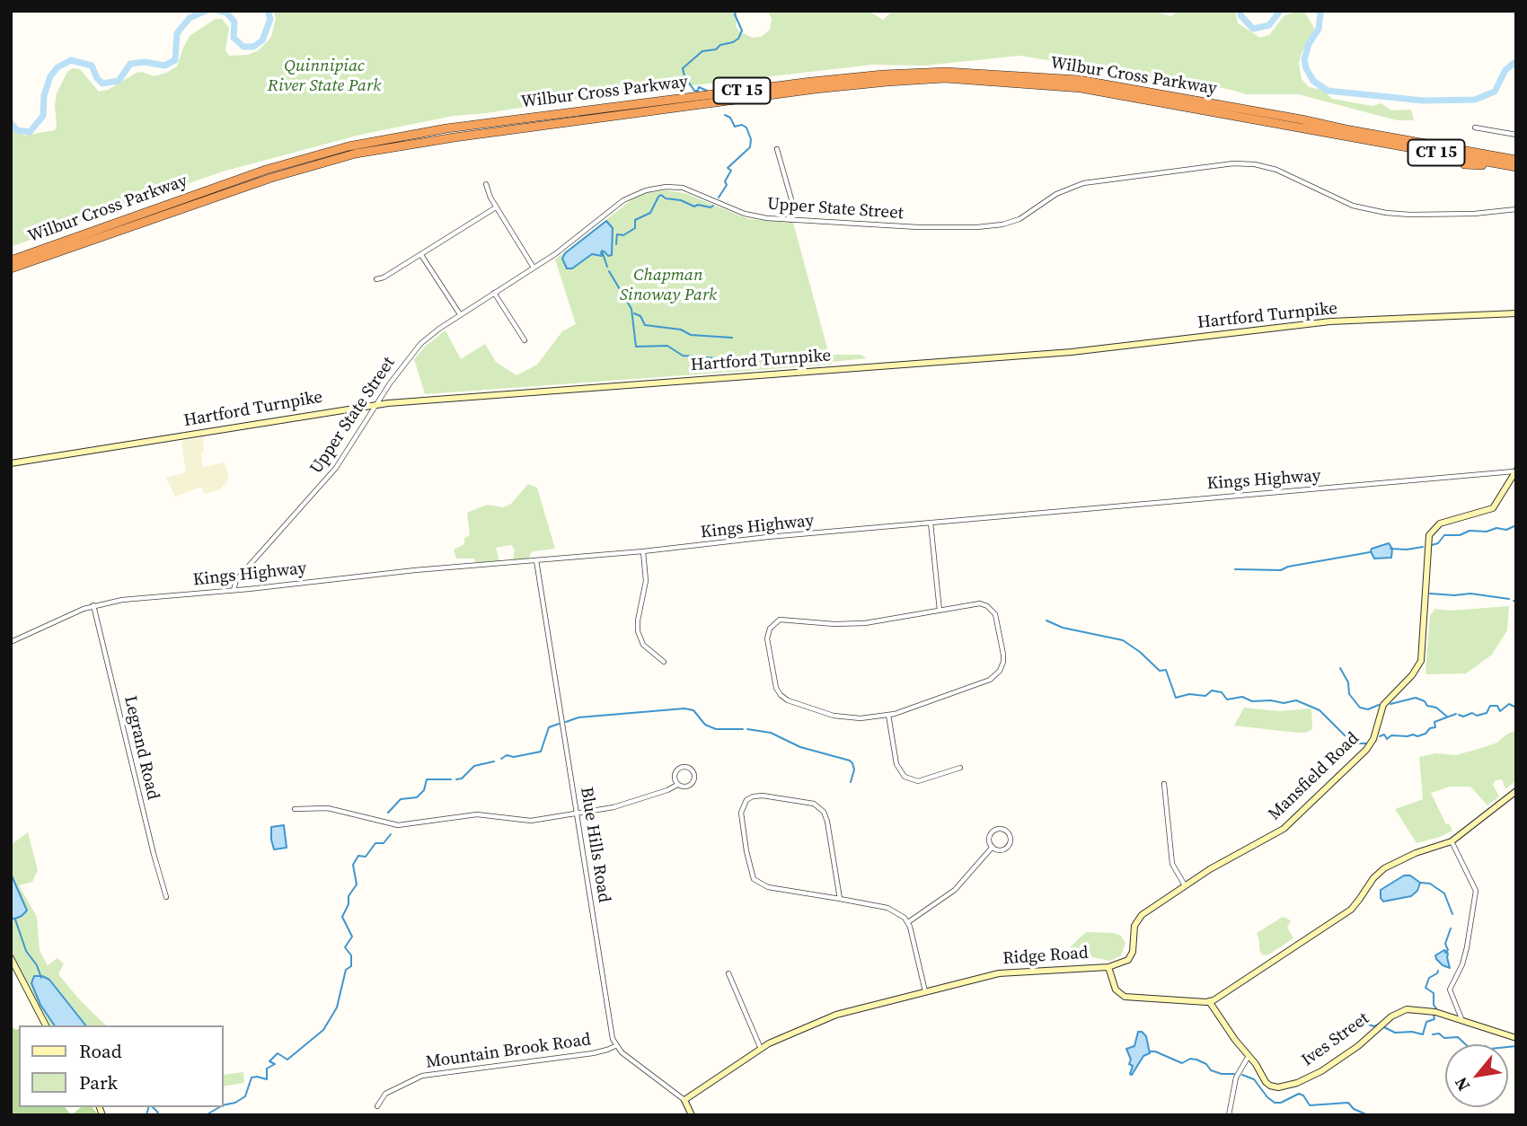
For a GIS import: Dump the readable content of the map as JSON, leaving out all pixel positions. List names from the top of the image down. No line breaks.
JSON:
{"streets":{"highway":["Wilbur Cross Parkway","CT 15"],"street":["Upper State Street","Hartford Turnpike","Kings Highway","Legrand Road","Mansfield Road","Blue Hills Road","Ridge Road","Ives Street","Mountain Brook Road"]},"crossings":[["Upper State Street","Hartford Turnpike"],["Upper State Street","Kings Highway"],["Kings Highway","Legrand Road"],["Kings Highway","Mansfield Road"],["Kings Highway","Blue Hills Road"],["Mansfield Road","Ridge Road"],["Blue Hills Road","Mountain Brook Road"],["Ridge Road","Ives Street"]],"parks":["Quinnipiac River State Park","Chapman Sinoway Park"],"legend":["Road","Park"],"north":"bottom left"}
